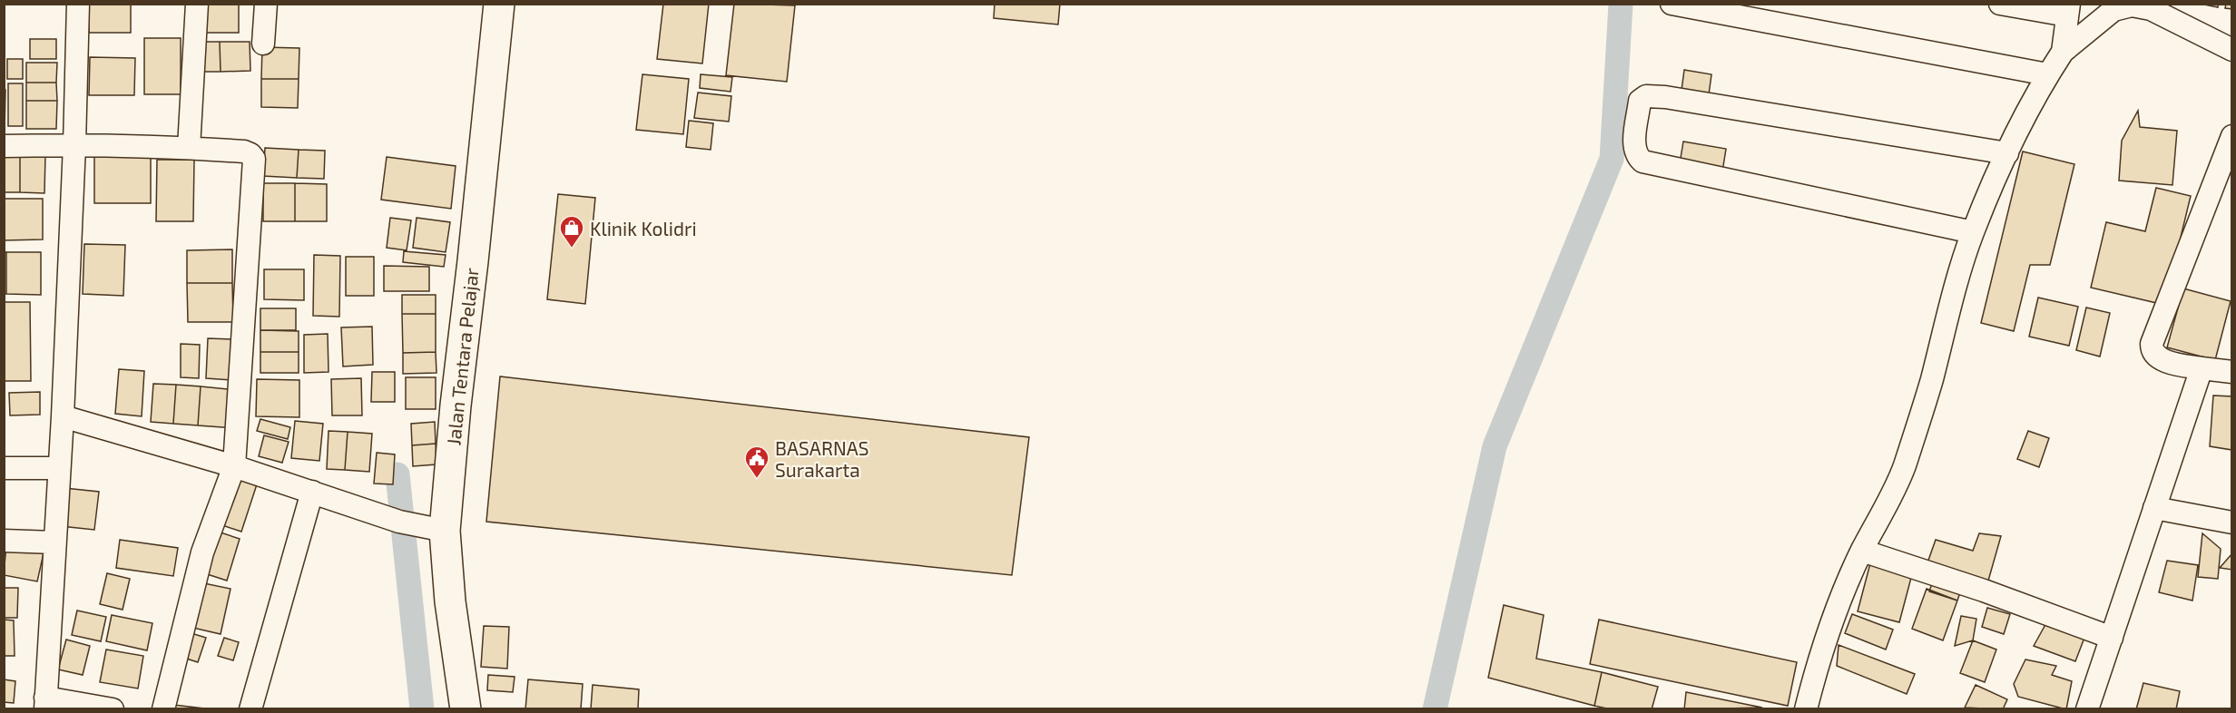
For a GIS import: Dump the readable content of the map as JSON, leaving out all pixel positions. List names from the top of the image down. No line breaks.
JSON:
{"streets":{"main road":["Jalan Tentara Pelajar"]},"places":{"shop":["Klinik Kolidri"],"public building":["BASARNAS Surakarta"]}}
